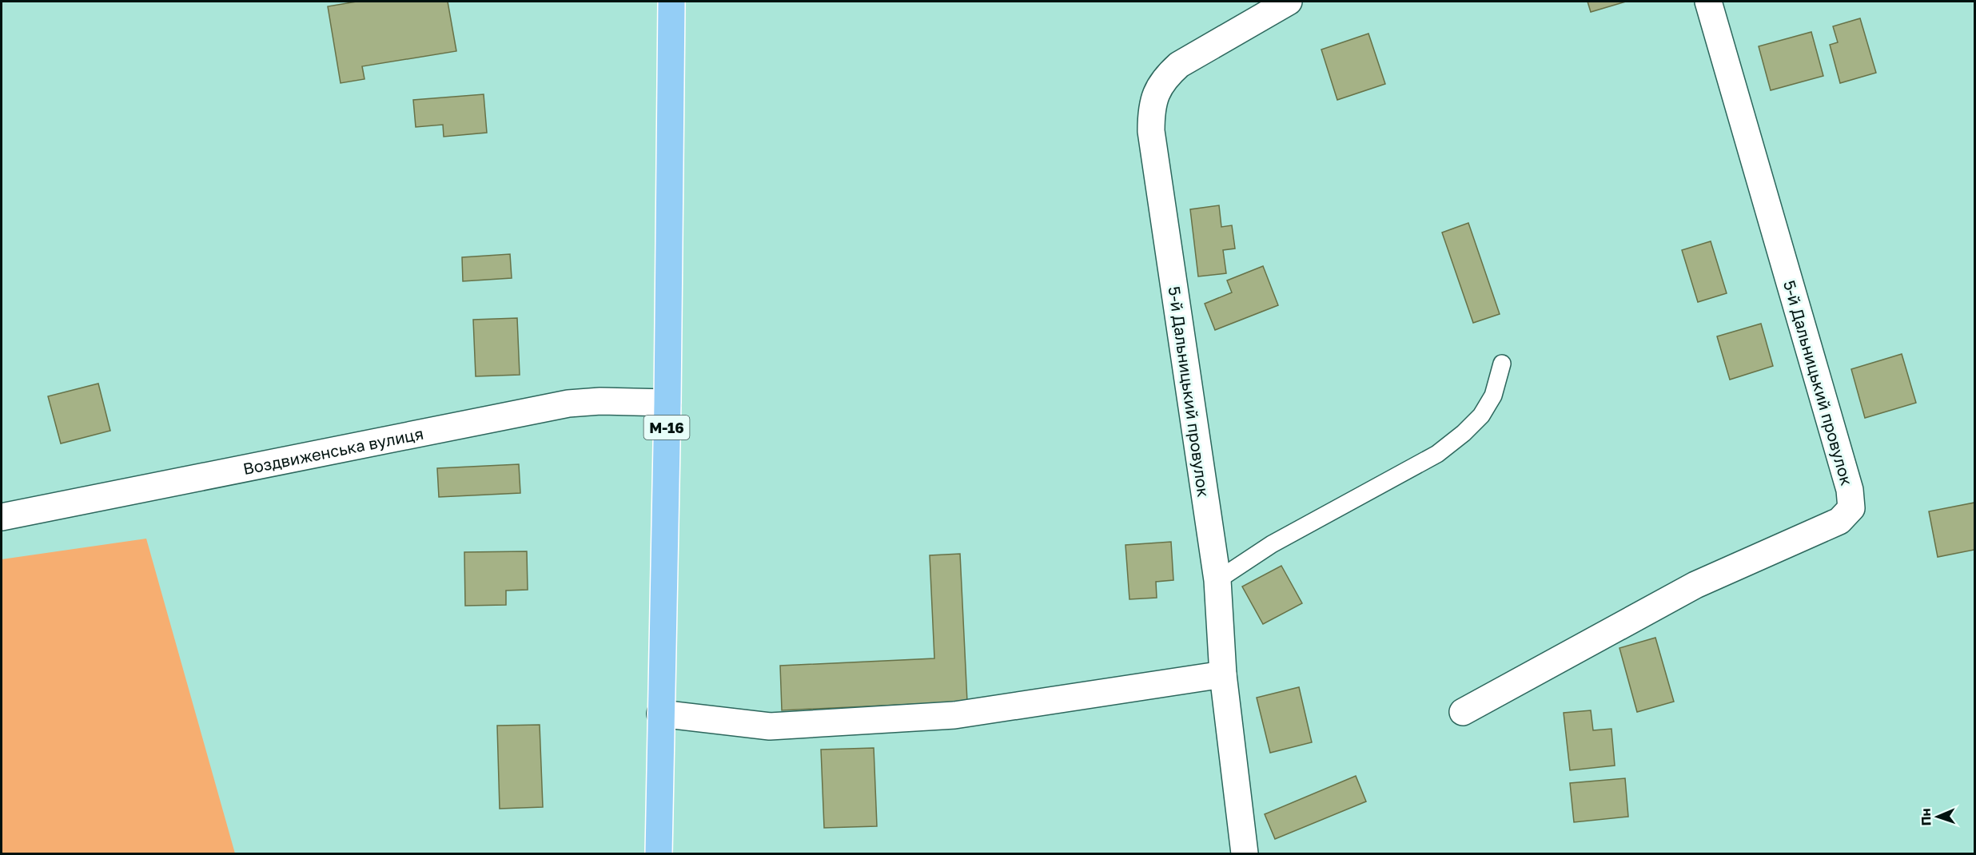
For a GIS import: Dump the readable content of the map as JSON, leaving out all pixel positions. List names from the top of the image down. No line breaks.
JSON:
{"streets":{"highway":["М-16"],"street":["5-й Дальницький провулок","Воздвиженська вулиця"]},"crossings":[["М-16","Воздвиженська вулиця"]],"north":"left"}
